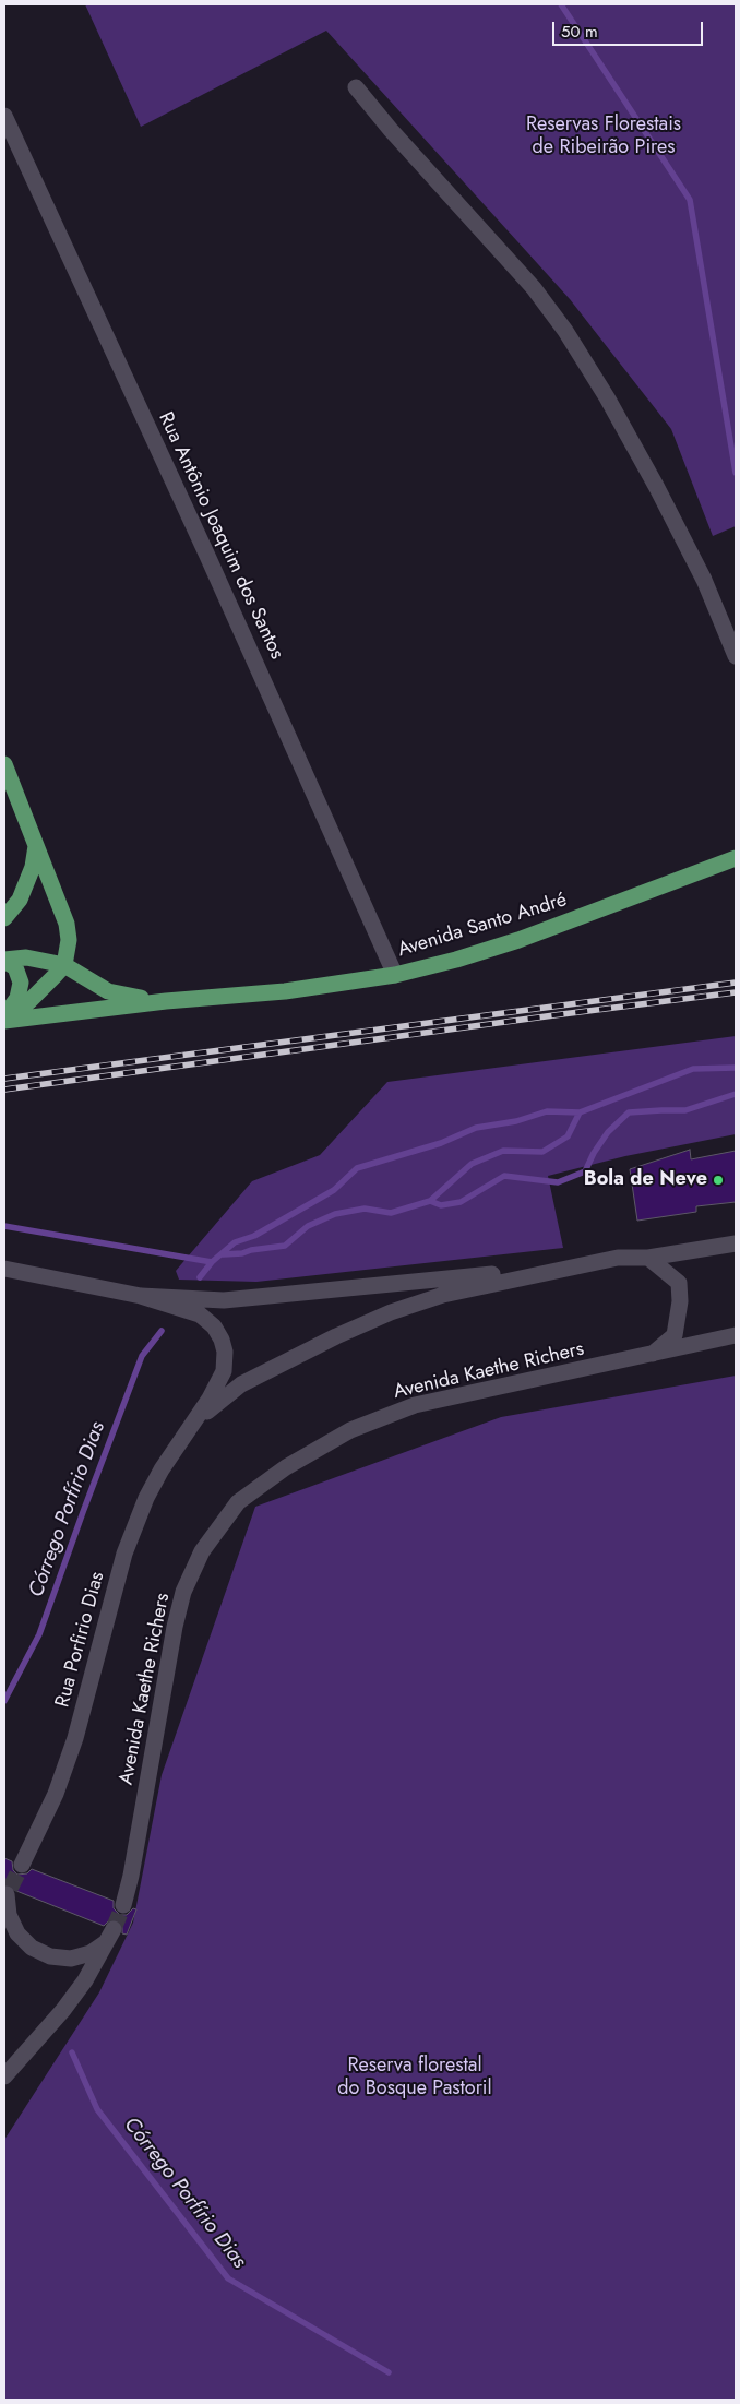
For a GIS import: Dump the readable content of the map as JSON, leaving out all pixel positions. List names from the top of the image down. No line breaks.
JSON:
{"streets":{"highway":["Avenida Santo André"],"main road":["Rua Antônio Joaquim dos Santos","Avenida Kaethe Richers","Rua Porfirio Dias"]},"crossings":[["Rua Antônio Joaquim dos Santos","Avenida Santo André"]],"water":["Córrego Porfírio Dias"],"parks":["Reservas Florestais de Ribeirão Pires","Reserva florestal do Bosque Pastoril"],"places":["Bola de Neve"],"scale_bar":"50 m"}
